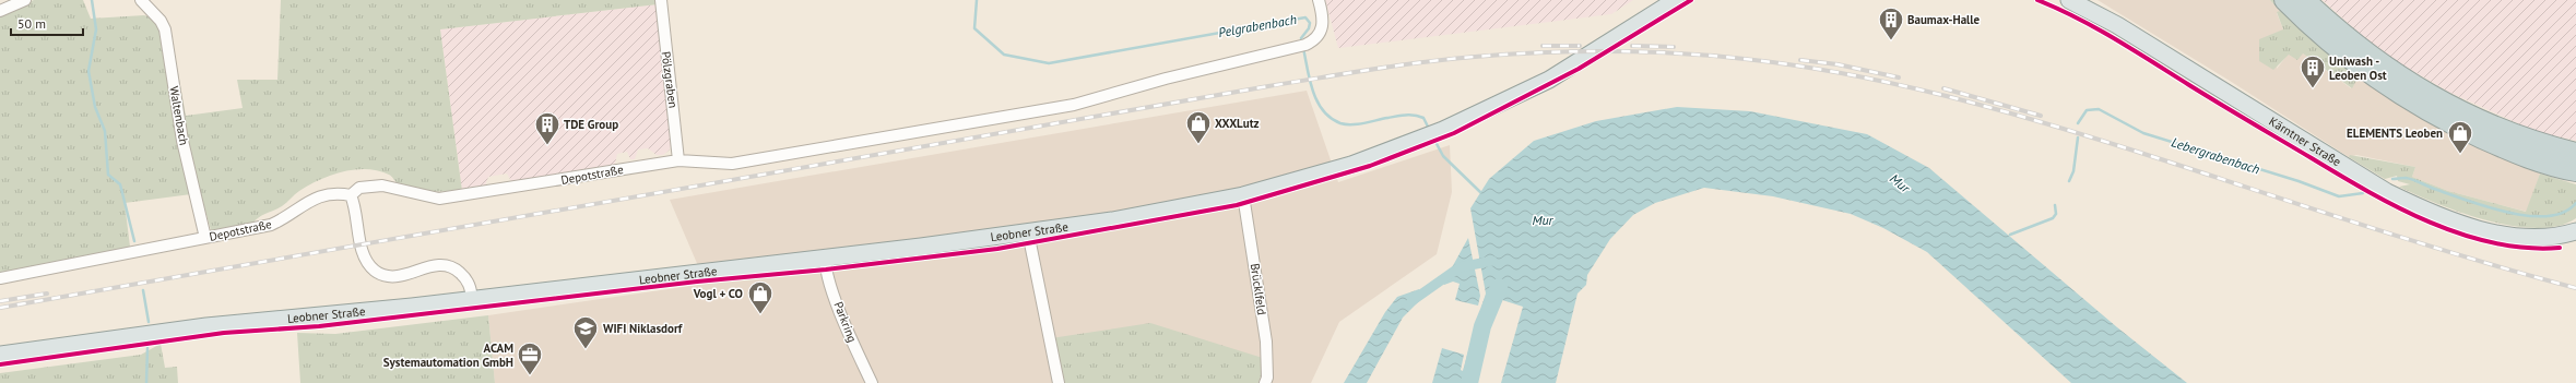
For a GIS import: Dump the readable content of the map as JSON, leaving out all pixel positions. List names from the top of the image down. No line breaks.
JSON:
{"streets":{"main road":["Kärntner Straße","Leobner Straße"],"street":["Pölzgraben","Waltenbach","Depotstraße","Brücklfeld","Parkring"]},"crossings":[["Pölzgraben","Depotstraße"],["Waltenbach","Depotstraße"],["Leobner Straße","Brücklfeld"],["Leobner Straße","Parkring"]],"water":["Pelgrabenbach","Lebergrabenbach","Mur"],"places":{"building":["Baumax-Halle","Uniwash - Leoben Ost","TDE Group"],"shop":["XXXLutz","ELEMENTS Leoben","Vogl + CO"],"school or university":["WIFI Niklasdorf"],"office":["ACAM Systemautomation GmbH"]},"scale_bar":"50 m"}
